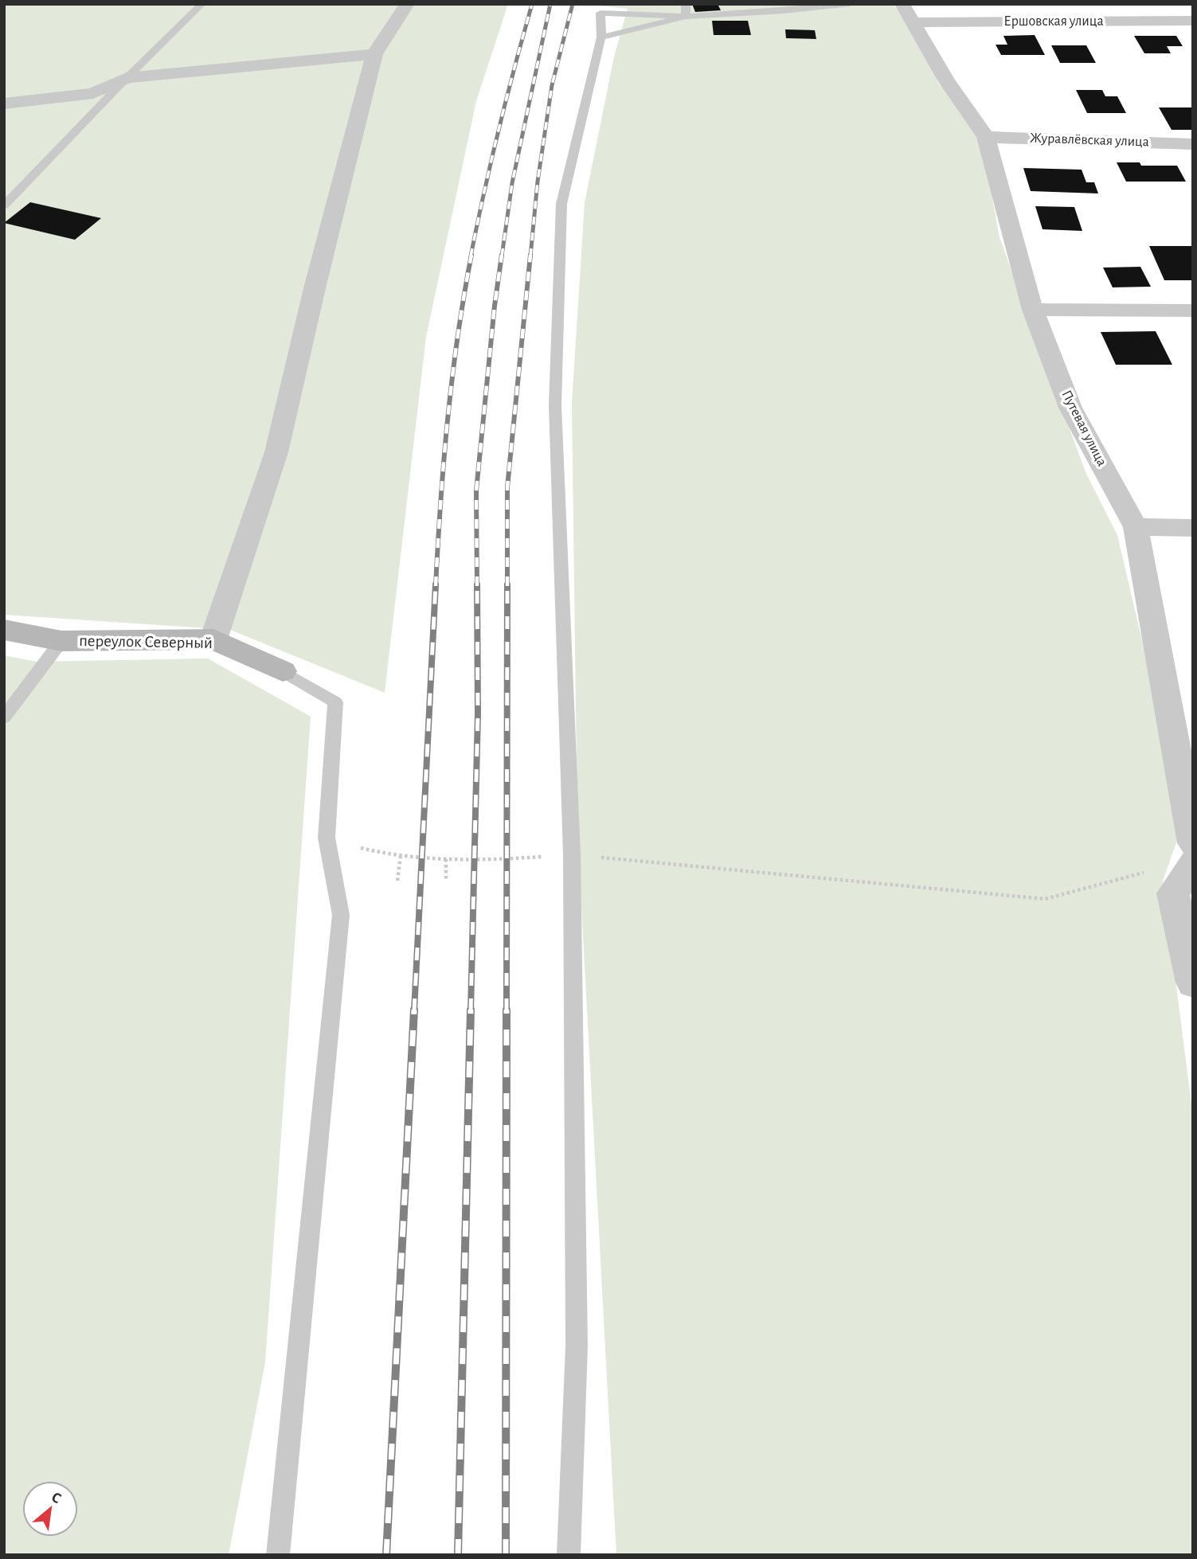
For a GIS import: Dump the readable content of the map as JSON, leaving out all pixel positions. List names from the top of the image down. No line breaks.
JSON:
{"streets":{"street":["Ершовская улица","Журавлёвская улица","Путевая улица","переулок Северный"]},"crossings":[["Ершовская улица","Путевая улица"],["Журавлёвская улица","Путевая улица"]],"north":"top right"}
